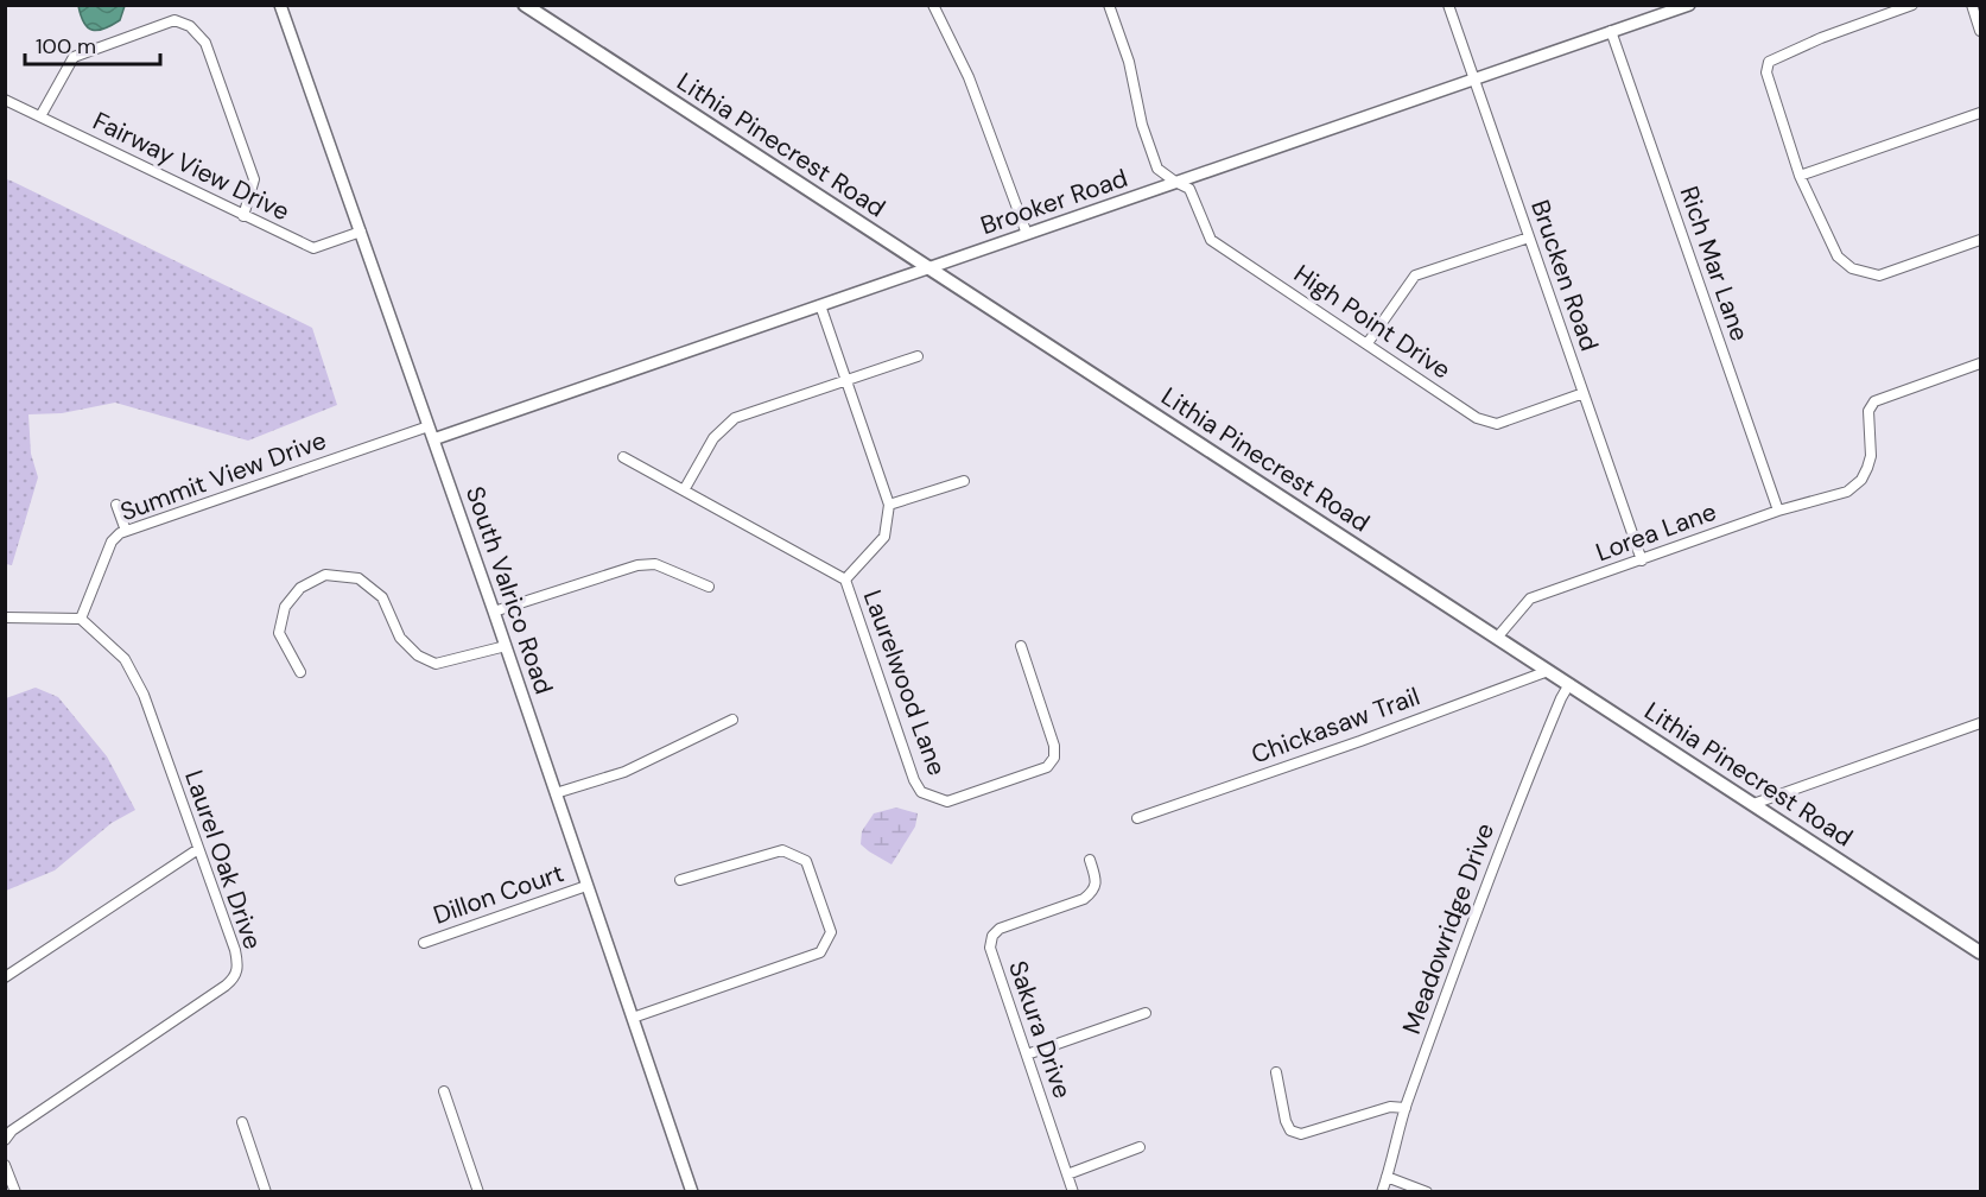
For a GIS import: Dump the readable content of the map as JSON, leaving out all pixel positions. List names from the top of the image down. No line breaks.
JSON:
{"streets":{"main road":["Lithia Pinecrest Road"],"street":["Fairway View Drive","Brooker Road","Rich Mar Lane","Brucken Road","High Point Drive","Summit View Drive","Lorea Lane","South Valrico Road","Laurelwood Lane","Chickasaw Trail","Laurel Oak Drive","Dillon Court","Meadowridge Drive","Sakura Drive"]},"crossings":[["Lithia Pinecrest Road","Brooker Road"],["Lithia Pinecrest Road","Lorea Lane"],["Lithia Pinecrest Road","Chickasaw Trail"],["Lithia Pinecrest Road","Meadowridge Drive"],["Fairway View Drive","South Valrico Road"],["Brooker Road","Rich Mar Lane"],["Brooker Road","Brucken Road"],["Brooker Road","High Point Drive"],["Brooker Road","South Valrico Road"],["Rich Mar Lane","Lorea Lane"],["Brucken Road","High Point Drive"],["Brucken Road","Lorea Lane"],["Summit View Drive","South Valrico Road"],["Summit View Drive","Laurel Oak Drive"],["South Valrico Road","Dillon Court"]],"scale_bar":"100 m"}
